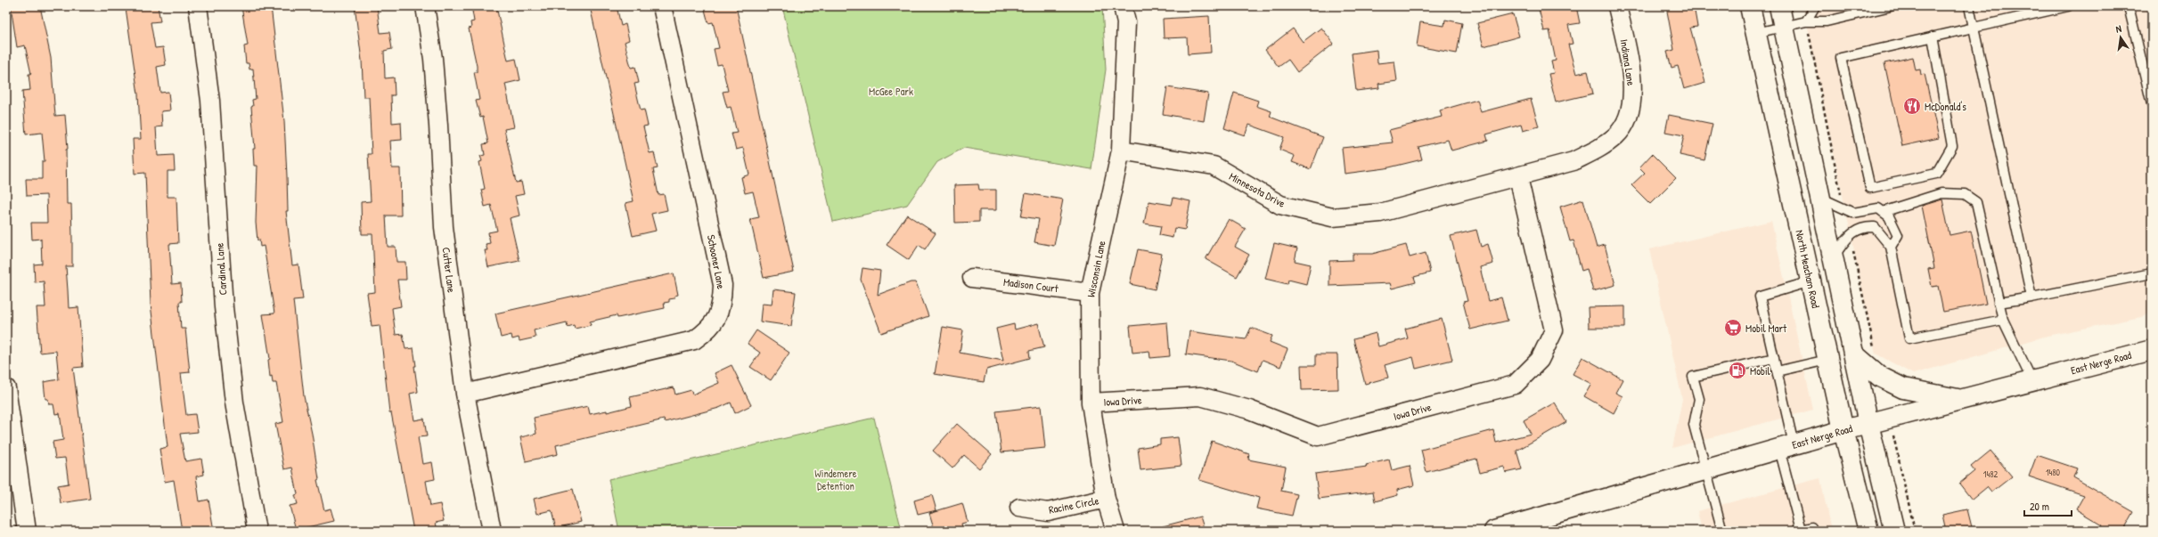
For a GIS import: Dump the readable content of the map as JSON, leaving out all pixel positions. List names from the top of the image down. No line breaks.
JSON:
{"streets":{"main road":["North Meacham Road","East Nerge Road"],"street":["Indiana Lane","Minnesota Drive","Schooner Lane","Cardinal Lane","Wisconsin Lane","Cutter Lane","Madison Court","Iowa Drive","Racine Circle"]},"crossings":[["Indiana Lane","Minnesota Drive"],["Indiana Lane","Iowa Drive"],["Minnesota Drive","Wisconsin Lane"],["Minnesota Drive","Iowa Drive"],["Schooner Lane","Cutter Lane"],["Wisconsin Lane","Madison Court"],["Wisconsin Lane","Iowa Drive"],["Wisconsin Lane","Racine Circle"],["North Meacham Road","East Nerge Road"]],"parks":["McGee Park","Windemere Detention"],"places":{"restaurant":["McDonald's"],"supermarket":["Mobil Mart"],"fuel station":["Mobil"]},"house_numbers":["1480","1482"],"scale_bar":"20 m","north":"top"}
